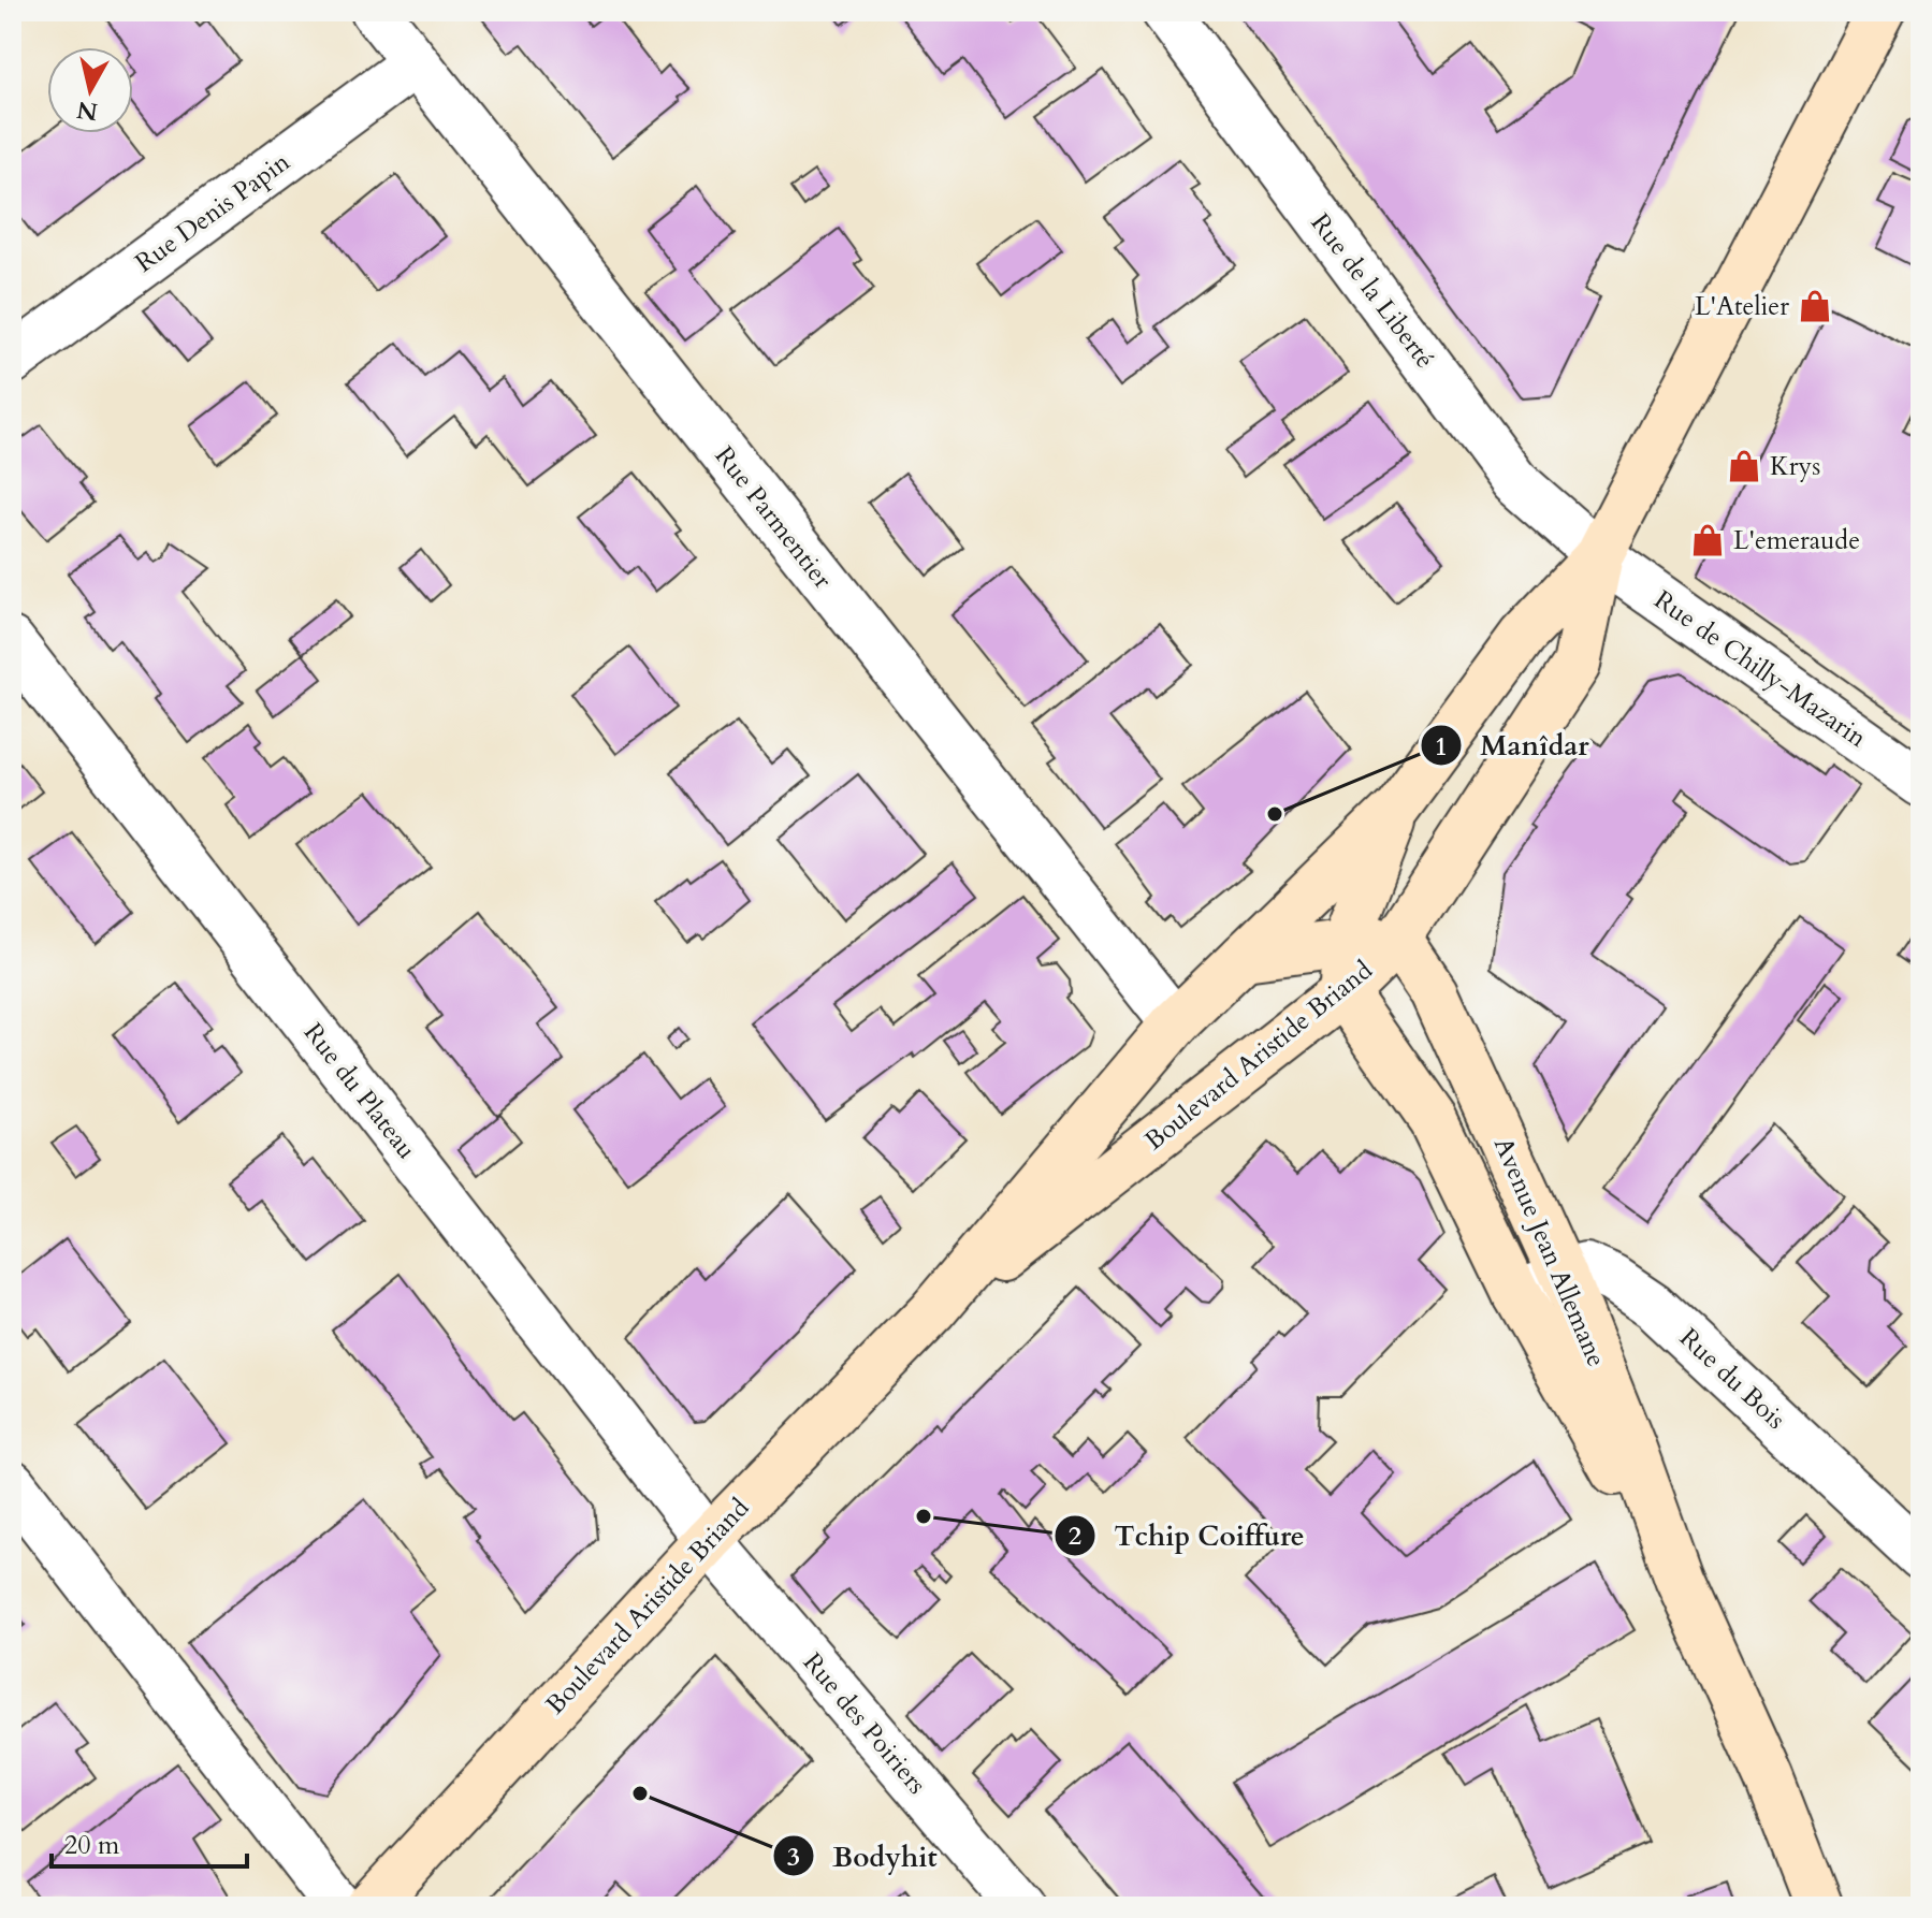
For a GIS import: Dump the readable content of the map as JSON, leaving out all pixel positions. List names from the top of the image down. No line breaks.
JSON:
{"streets":{"main road":["Boulevard Aristide Briand","Avenue Jean Allemane"],"street":["Rue Denis Papin","Rue de la Liberté","Rue Parmentier","Rue de Chilly-Mazarin","Rue du Plateau","Rue du Bois","Rue des Poiriers"]},"crossings":[["Rue Denis Papin","Rue Parmentier"],["Rue de la Liberté","Rue de Chilly-Mazarin"],["Rue de la Liberté","Boulevard Aristide Briand"],["Rue Parmentier","Boulevard Aristide Briand"],["Rue de Chilly-Mazarin","Boulevard Aristide Briand"],["Boulevard Aristide Briand","Rue du Plateau"],["Boulevard Aristide Briand","Avenue Jean Allemane"],["Boulevard Aristide Briand","Rue des Poiriers"],["Rue du Plateau","Rue des Poiriers"],["Avenue Jean Allemane","Rue du Bois"]],"places":{"shop":["L'Atelier","Krys","L'emeraude"],"other":["Manîdar","Tchip Coiffure","Bodyhit"]},"scale_bar":"20 m","north":"bottom"}
